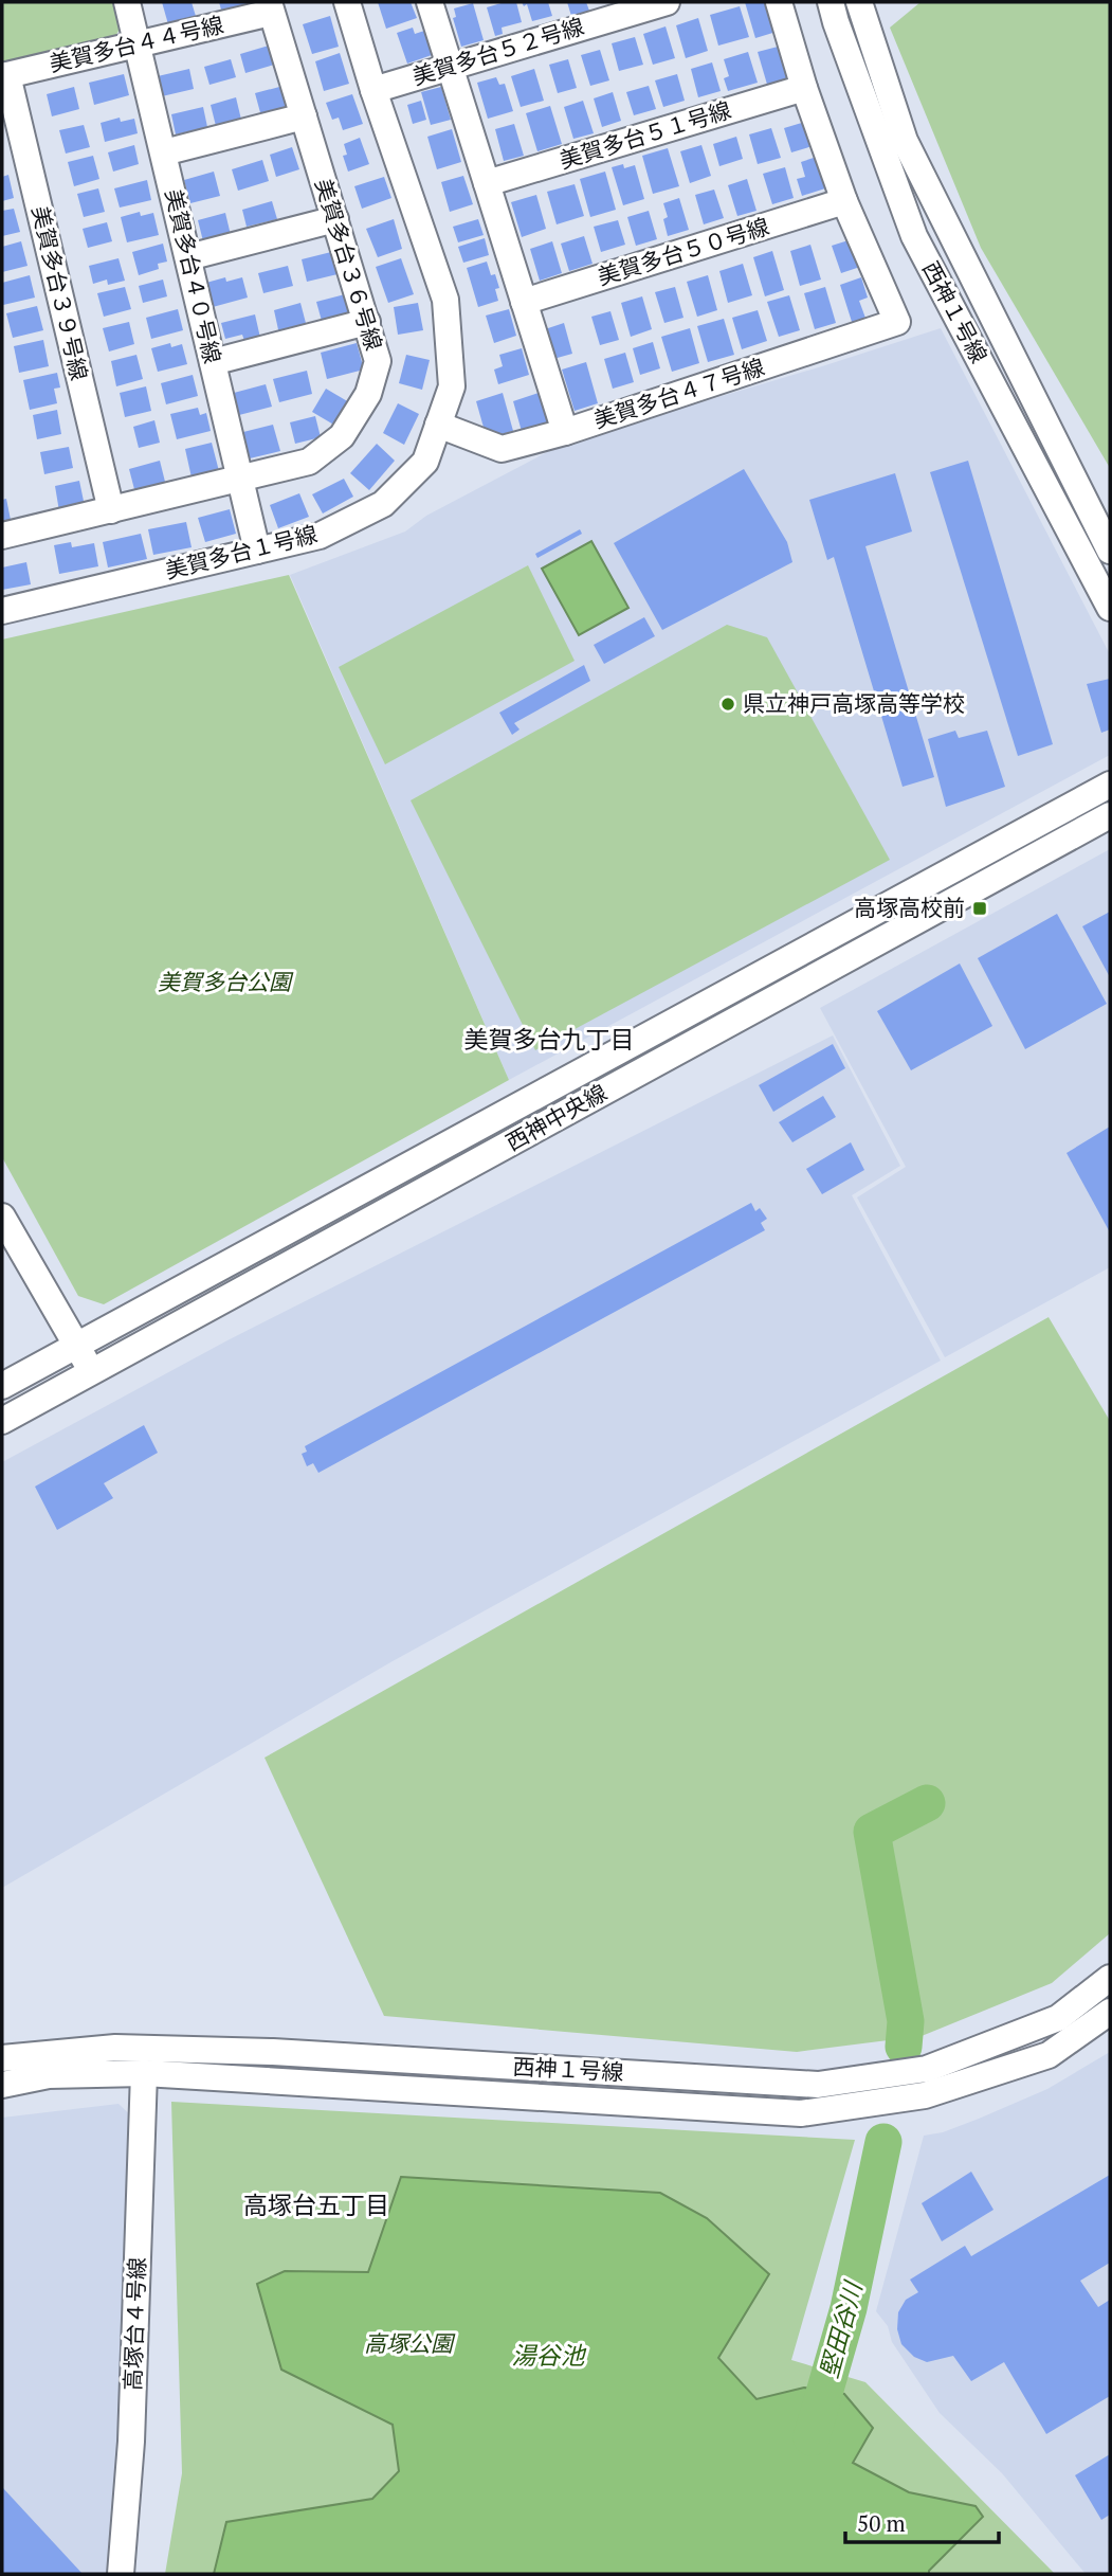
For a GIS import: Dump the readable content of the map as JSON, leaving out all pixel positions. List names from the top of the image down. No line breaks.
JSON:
{"streets":{"street":["美賀多台４４号線","美賀多台５２号線","美賀多台５１号線","美賀多台５０号線","美賀多台３６号線","美賀多台４０号線","美賀多台３９号線","西神１号線","美賀多台４７号線","美賀多台１号線","西神中央線","高塚台４号線"]},"crossings":[["美賀多台４４号線","美賀多台３６号線"],["美賀多台４４号線","美賀多台４０号線"],["美賀多台４４号線","美賀多台３９号線"],["美賀多台５２号線","美賀多台４７号線"],["美賀多台５２号線","美賀多台１号線"],["美賀多台５１号線","美賀多台４７号線"],["美賀多台５０号線","美賀多台４７号線"],["美賀多台３６号線","美賀多台４０号線"],["美賀多台３６号線","美賀多台３９号線"],["美賀多台４０号線","美賀多台１号線"],["西神１号線","高塚台４号線"]],"districts":["美賀多台九丁目","高塚台五丁目"],"water":["堅田谷川","湯谷池"],"parks":["美賀多台公園","高塚公園"],"places":{"other":["県立神戸高塚高等学校"],"transit":["高塚高校前"]},"scale_bar":"50 m"}
